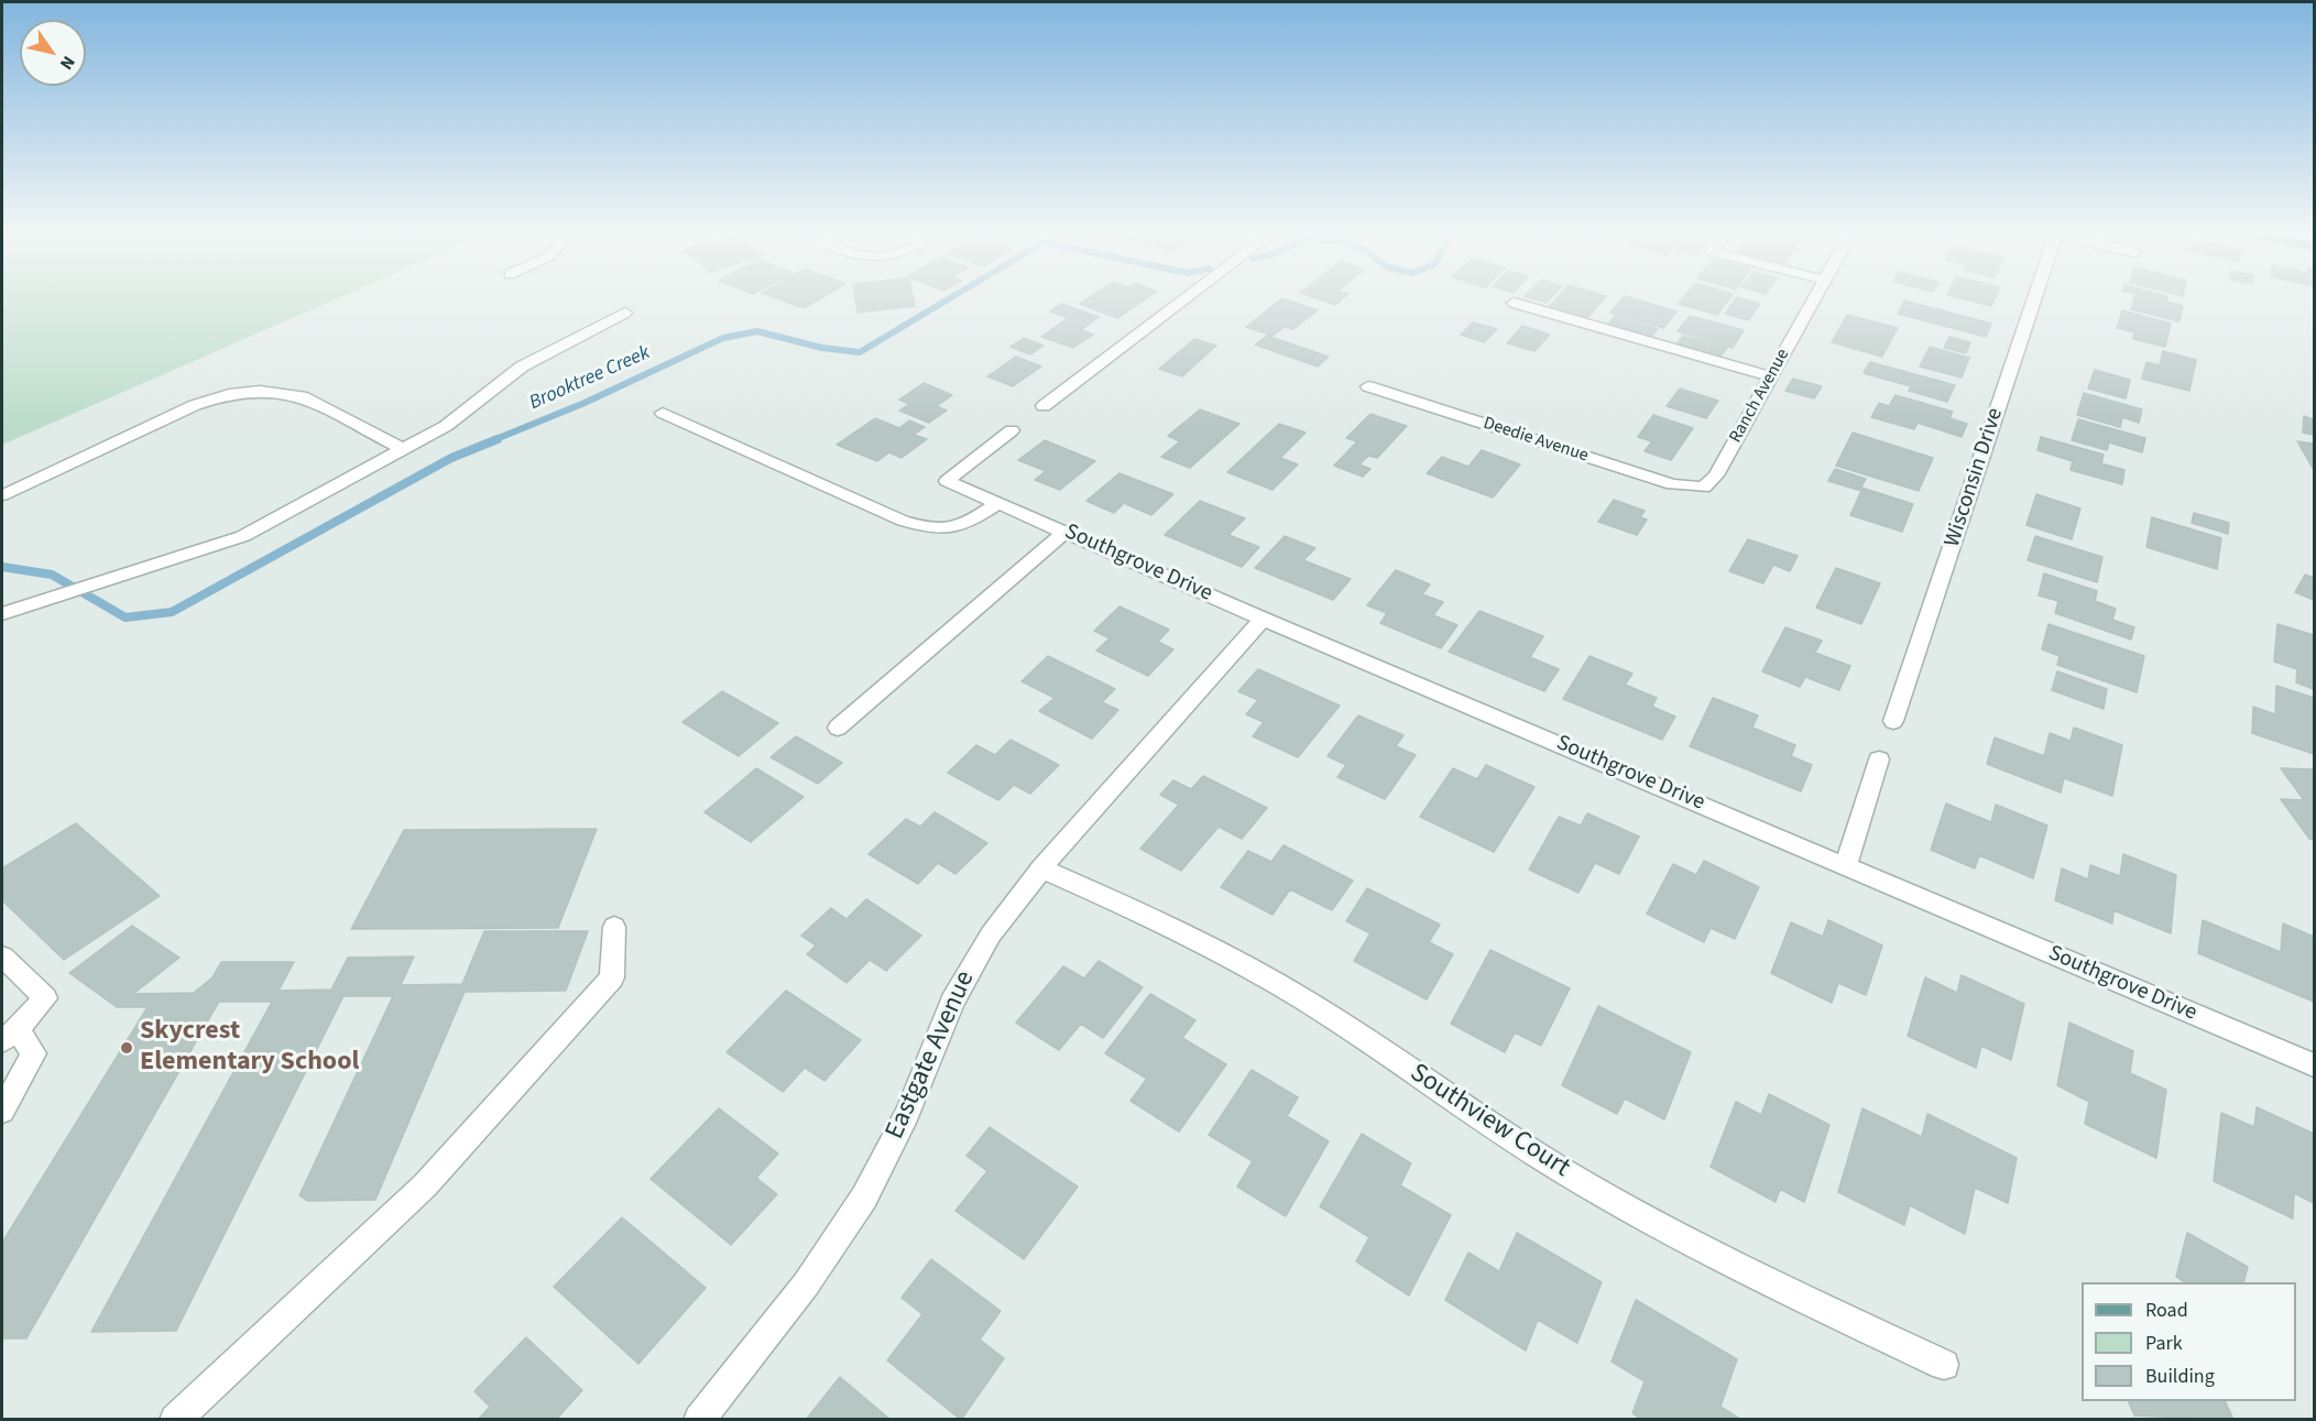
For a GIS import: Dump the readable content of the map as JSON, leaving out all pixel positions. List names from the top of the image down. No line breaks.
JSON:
{"streets":{"street":["Ranch Avenue","Deedie Avenue","Wisconsin Drive","Southgrove Drive","Eastgate Avenue","Southview Court"]},"crossings":[["Ranch Avenue","Deedie Avenue"],["Southgrove Drive","Eastgate Avenue"],["Eastgate Avenue","Southview Court"]],"water":["Brooktree Creek"],"places":["Skycrest Elementary School"],"legend":["Road","Park","Building"],"north":"bottom right"}
